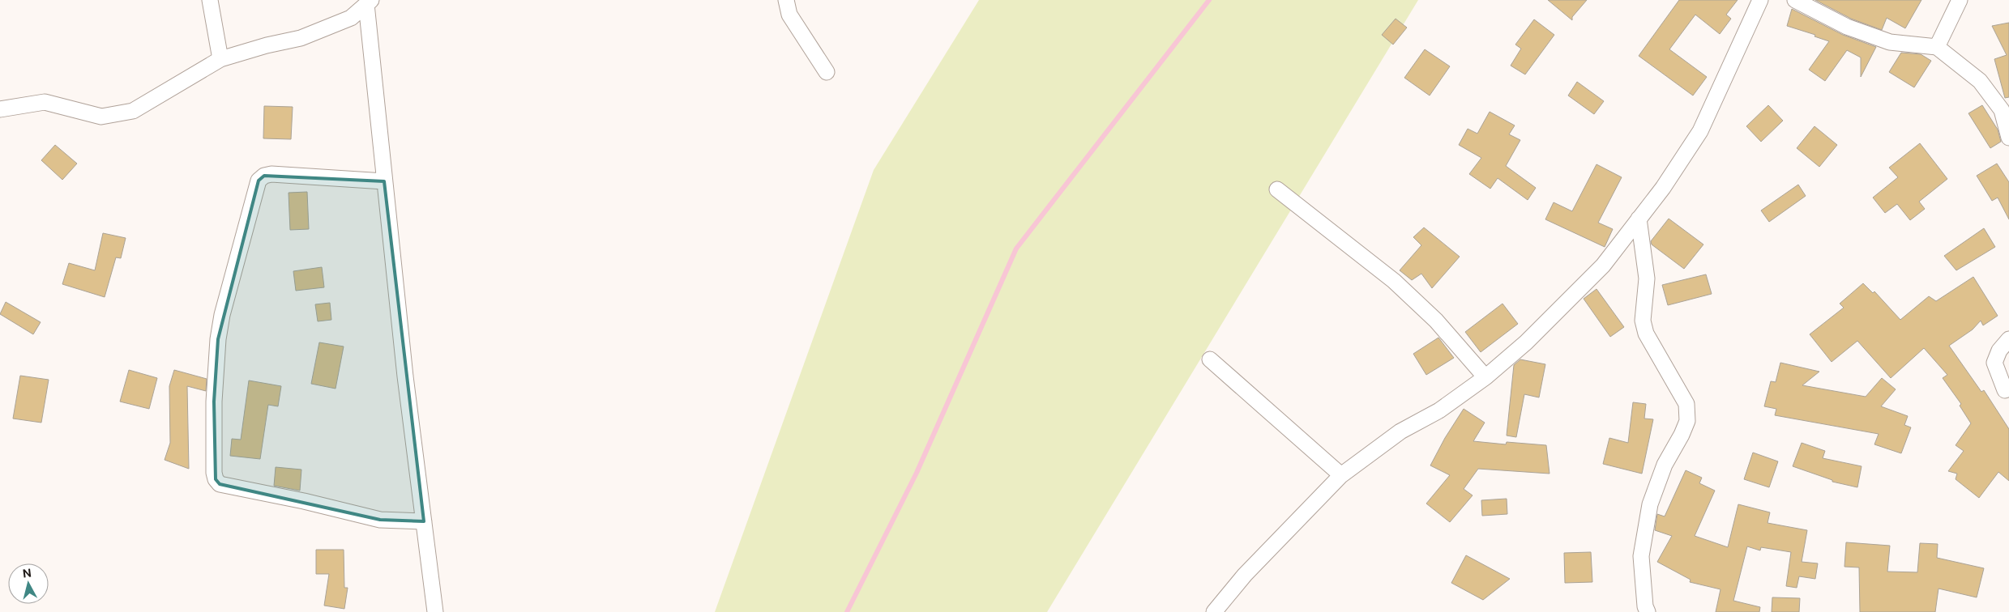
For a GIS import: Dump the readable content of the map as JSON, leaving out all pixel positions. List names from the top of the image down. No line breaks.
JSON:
{"north":"top"}
